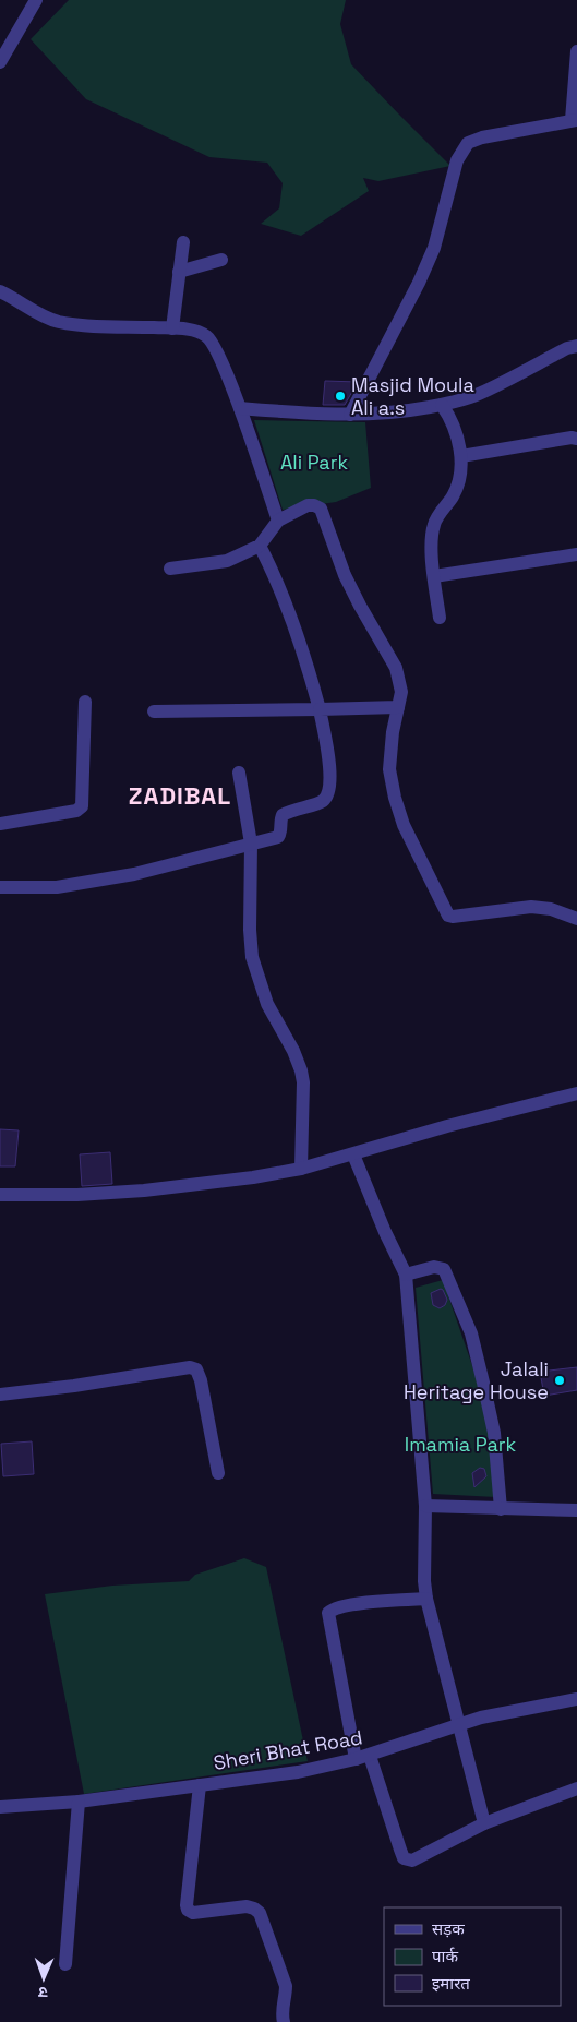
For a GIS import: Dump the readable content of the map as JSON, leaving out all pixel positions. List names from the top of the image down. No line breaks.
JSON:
{"streets":{"street":["Sheri Bhat Road"]},"districts":["ZADIBAL"],"parks":["Ali Park","Imamia Park"],"places":["Masjid Moula Ali a.s","Jalali Heritage House"],"legend":["सड़क","पार्क","इमारत"],"north":"bottom"}
